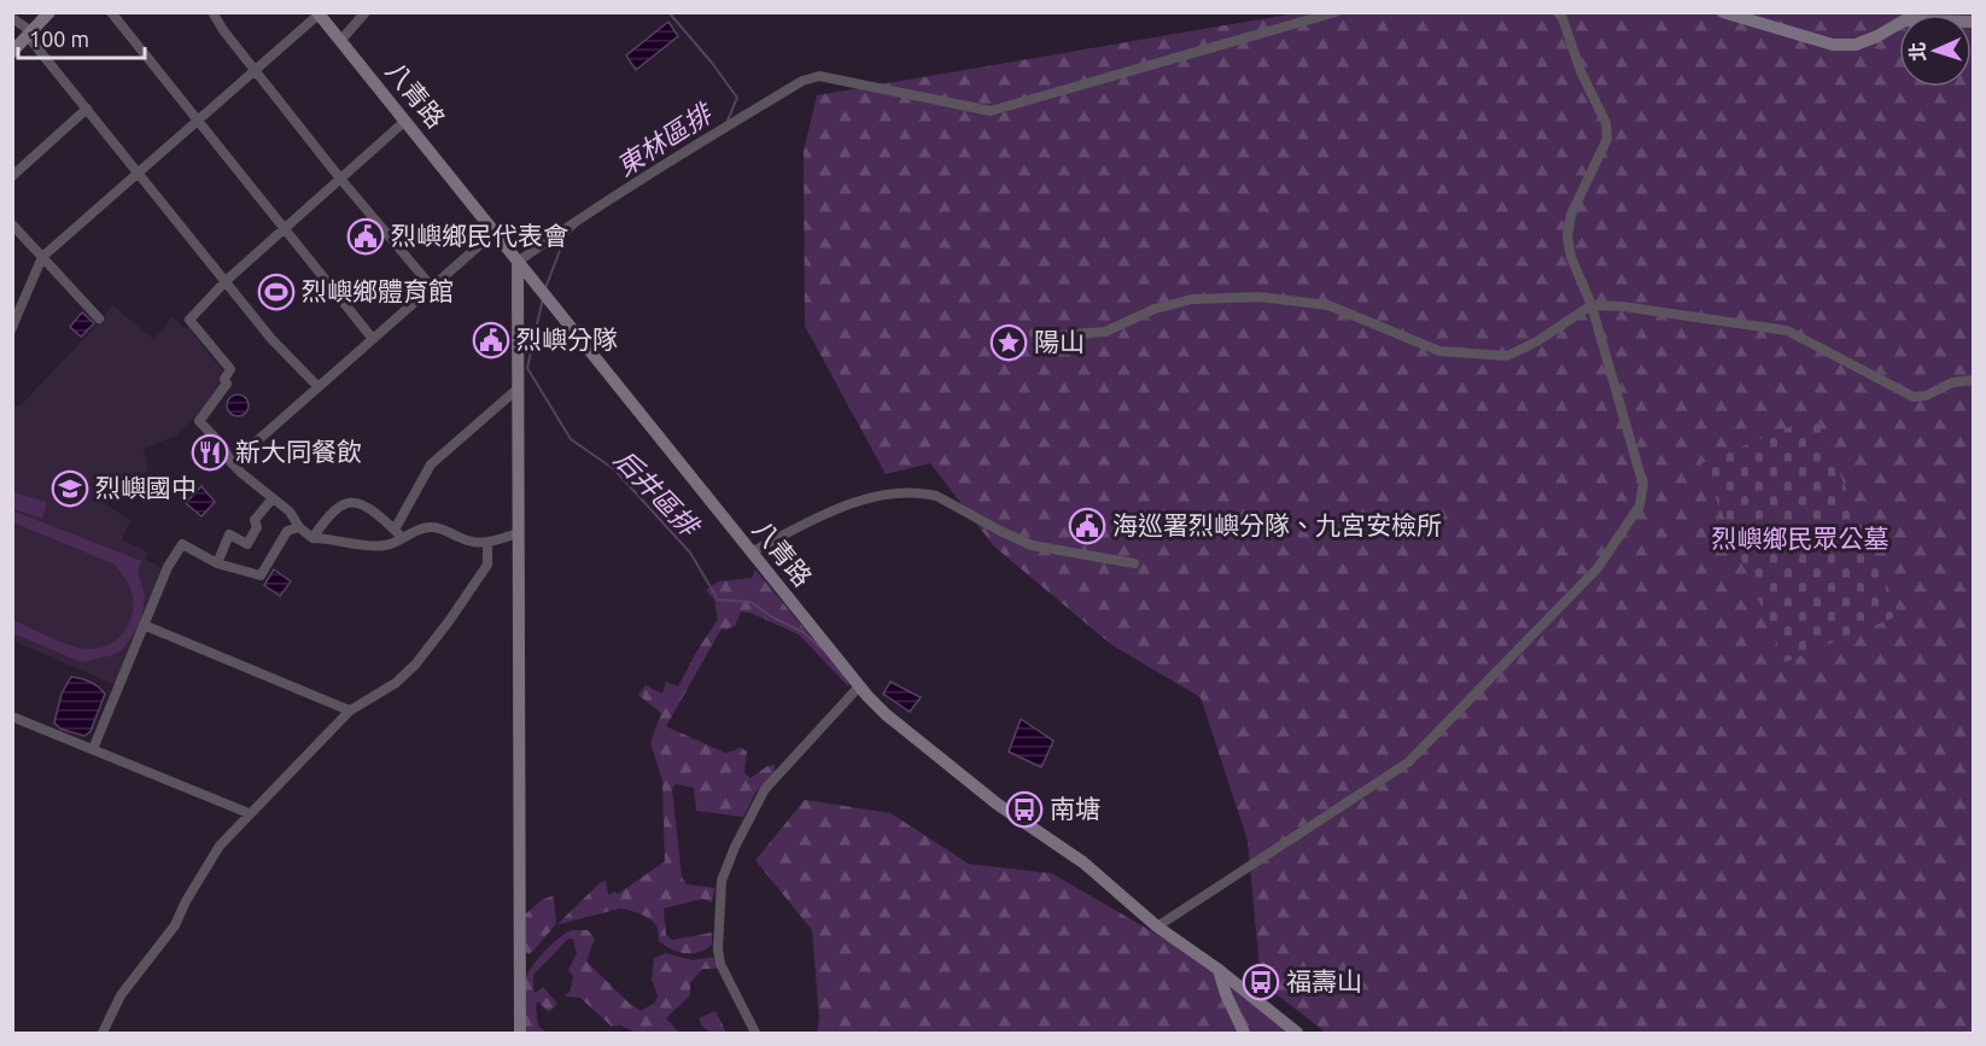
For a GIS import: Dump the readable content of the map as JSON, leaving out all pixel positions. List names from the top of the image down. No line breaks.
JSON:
{"streets":{"main road":["八青路"]},"water":["東林區排","后井區排"],"parks":["烈嶼鄉民眾公墓"],"places":{"public building":["烈嶼鄉民代表會","烈嶼分隊","海巡署烈嶼分隊、九宮安檢所"],"sports":["烈嶼鄉體育館"],"place":["陽山"],"restaurant":["新大同餐飲"],"school or university":["烈嶼國中"],"bus stop":["南塘","福壽山"]},"scale_bar":"100 m","north":"left"}
